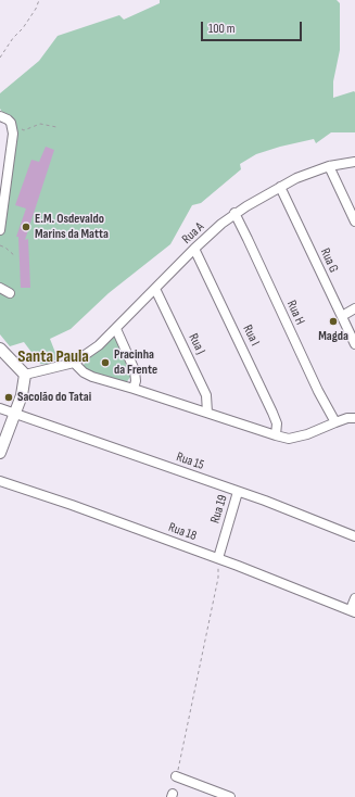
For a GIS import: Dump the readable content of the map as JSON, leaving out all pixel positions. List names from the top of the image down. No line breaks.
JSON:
{"streets":{"street":["Rua A","Rua G","Rua H","Rua I","Rua J","Rua 15","Rua 19","Rua 18"]},"crossings":[["Rua A","Rua G"],["Rua A","Rua H"],["Rua A","Rua I"],["Rua A","Rua J"],["Rua 15","Rua 19"],["Rua 19","Rua 18"]],"districts":["Santa Paula"],"places":["E.M. Osdevaldo Marins da Matta","Magda","Pracinha da Frente","Sacolão do Tatai"],"scale_bar":"100 m"}
